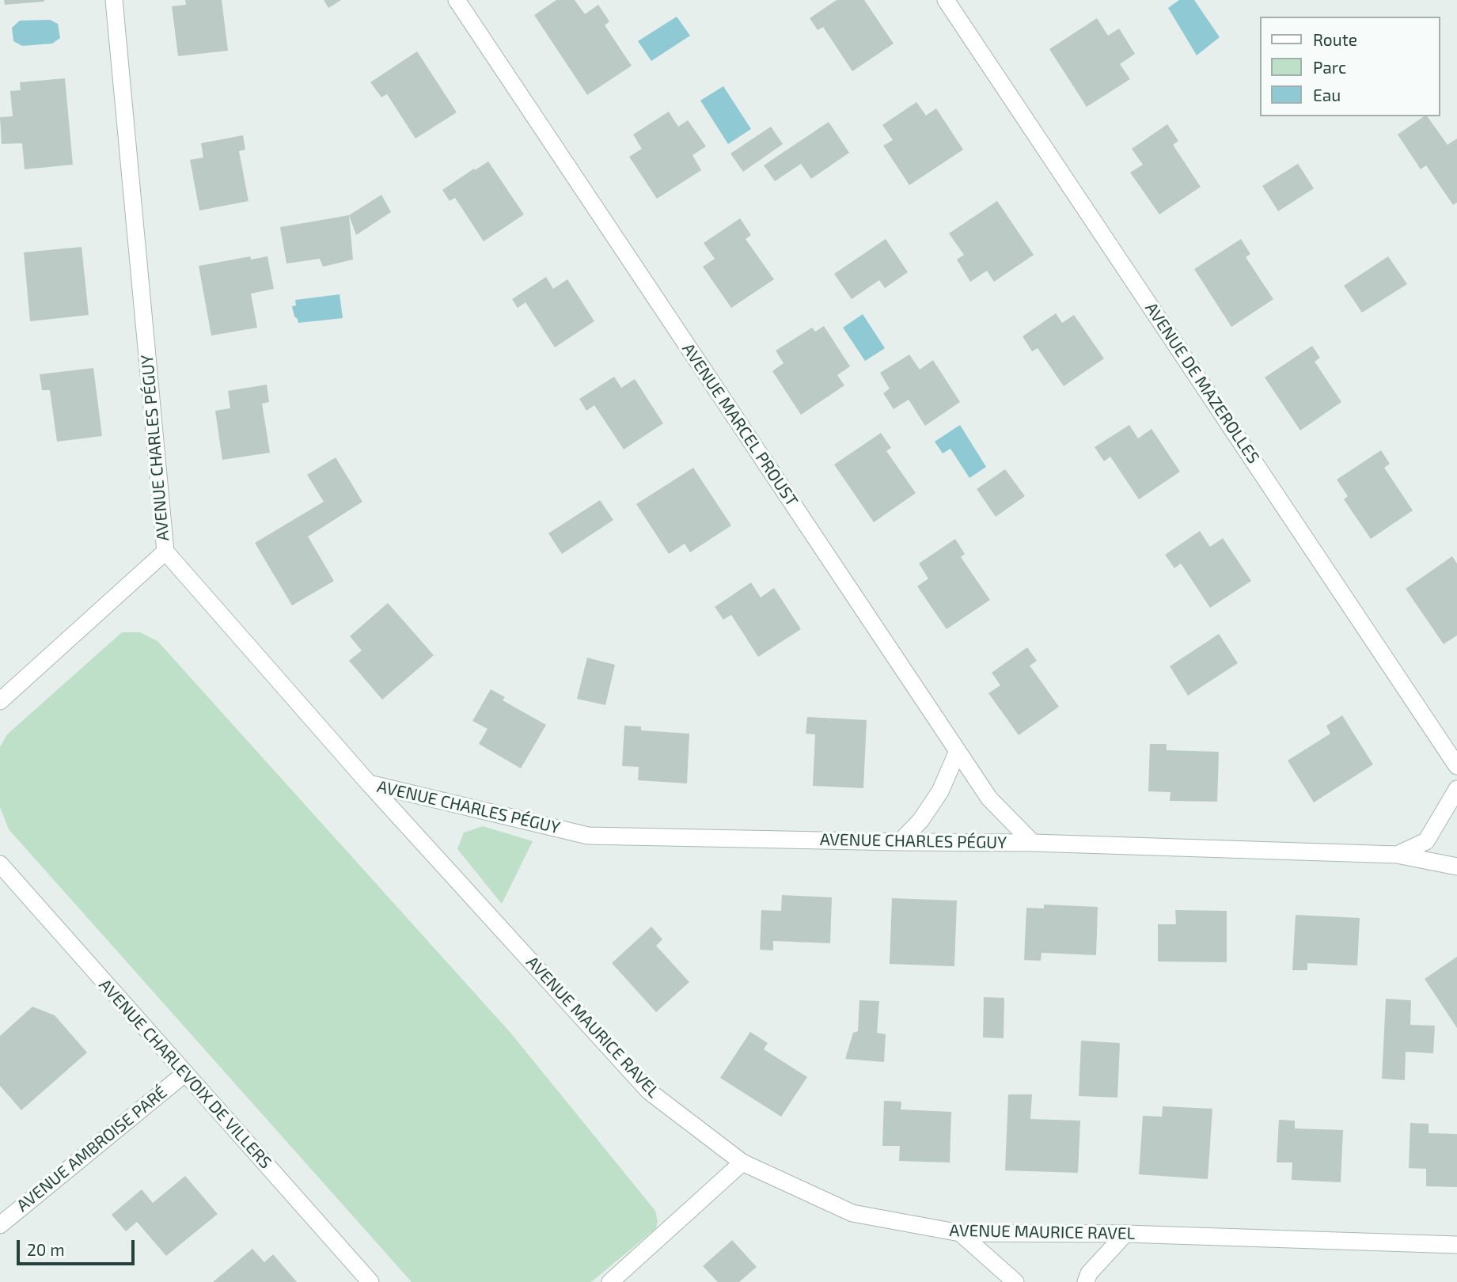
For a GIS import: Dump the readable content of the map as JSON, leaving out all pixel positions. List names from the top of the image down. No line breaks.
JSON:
{"streets":{"street":["AVENUE DE MAZEROLLES","AVENUE MARCEL PROUST","AVENUE CHARLES PÉGUY","AVENUE MAURICE RAVEL","AVENUE CHARLEVOIX DE VILLERS","AVENUE AMBROISE PARÉ"]},"crossings":[["AVENUE MARCEL PROUST","AVENUE CHARLES PÉGUY"],["AVENUE CHARLES PÉGUY","AVENUE MAURICE RAVEL"],["AVENUE CHARLEVOIX DE VILLERS","AVENUE AMBROISE PARÉ"]],"legend":["Route","Parc","Eau"],"scale_bar":"20 m"}
